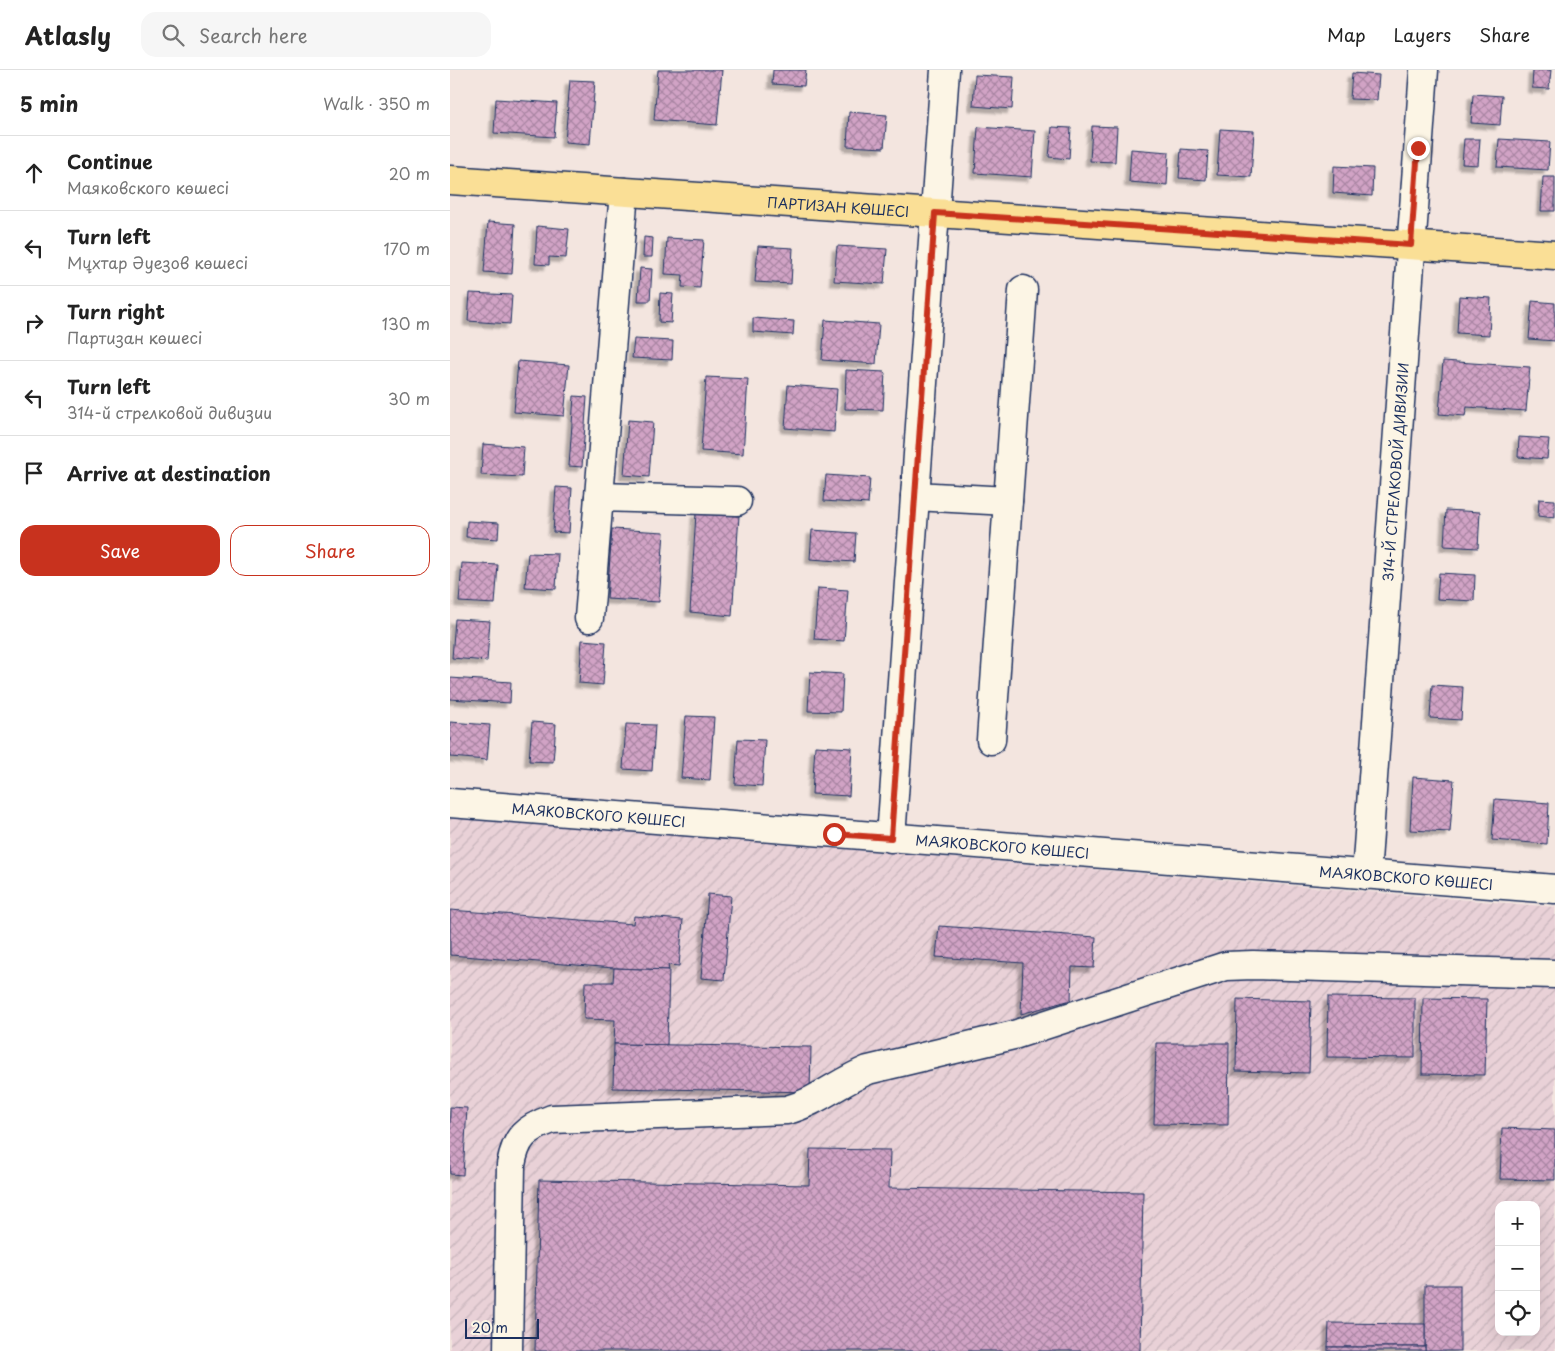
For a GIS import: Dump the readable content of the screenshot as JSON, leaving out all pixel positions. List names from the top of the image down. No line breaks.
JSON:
{"streets":{"main road":["ПАРТИЗАН КӨШЕСІ"],"street":["314-Й СТРЕЛКОВОЙ ДИВИЗИИ","МАЯКОВСКОГО КӨШЕСІ"]},"crossings":[["ПАРТИЗАН КӨШЕСІ","314-Й СТРЕЛКОВОЙ ДИВИЗИИ"],["314-Й СТРЕЛКОВОЙ ДИВИЗИИ","МАЯКОВСКОГО КӨШЕСІ"]],"scale_bar":"20 m","page":{"header":"Atlasly","search":"Search here","nav":["Map","Layers","Share"],"heading":["5 min","Walk · 350 m"],"list":[["Continue","Маяковского көшесі","20 m"],["Turn left","Мұхтар Әуезов көшесі","170 m"],["Turn right","Партизан көшесі","130 m"],["Turn left","314-й стрелковой дивизии","30 m"],"Arrive at destination"],"buttons":["Save","Share"],"map_buttons":["+","−"],"scale":"20 m"}}
